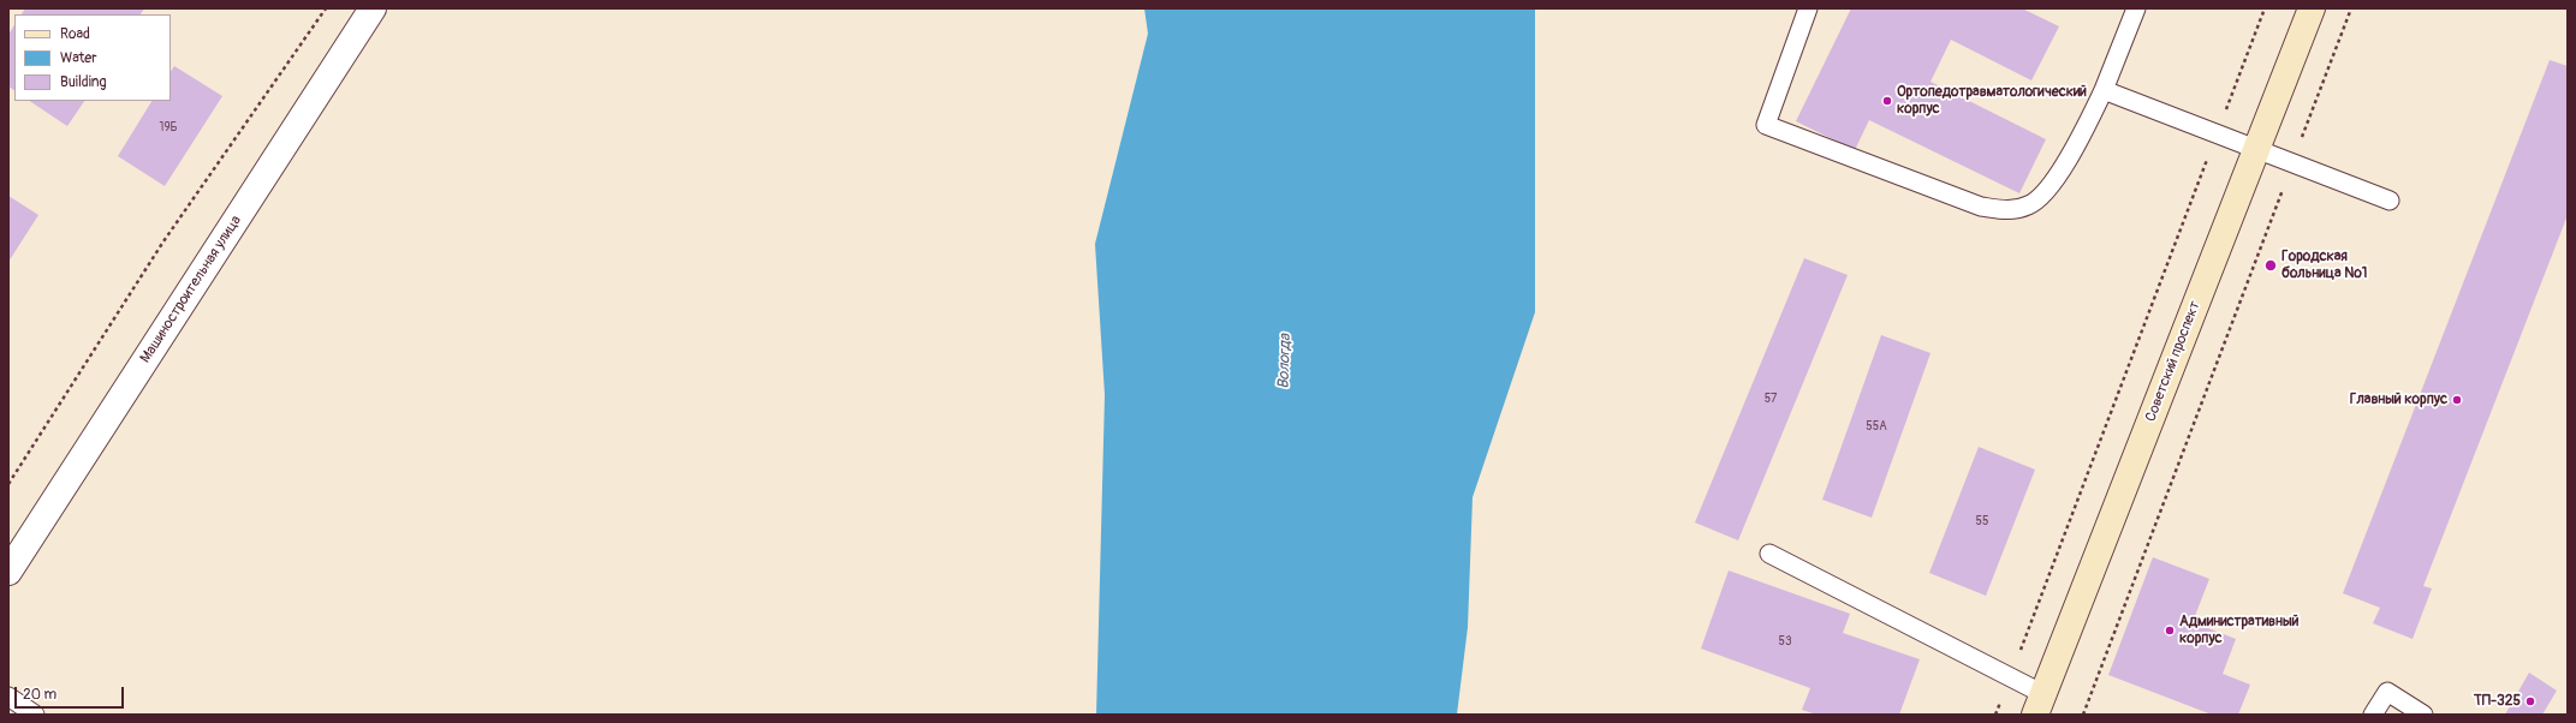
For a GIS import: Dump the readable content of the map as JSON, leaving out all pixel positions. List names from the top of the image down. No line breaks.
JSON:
{"streets":{"street":["Машиностроительная улица","Советский проспект"]},"water":["Вологда"],"places":["Ортопедотравматологический корпус","Городская больница №1","Главный корпус","Административный корпус","ТП-325"],"house_numbers":["19Б","57","55А","55","53"],"legend":["Road","Water","Building"],"scale_bar":"20 m"}
